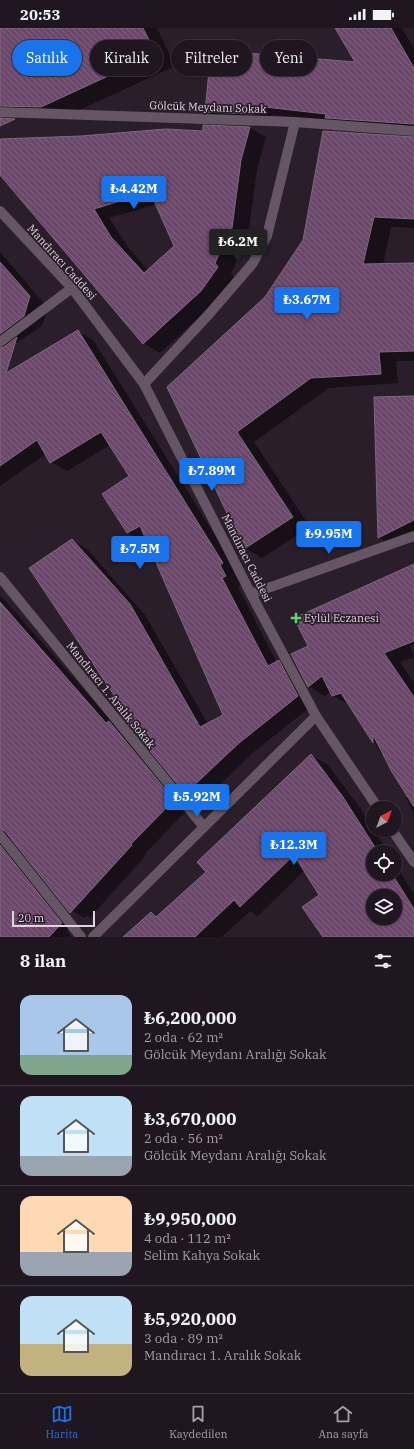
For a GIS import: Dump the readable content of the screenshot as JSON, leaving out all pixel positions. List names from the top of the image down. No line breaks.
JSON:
{"streets":{"street":["Gölcük Meydanı Sokak","Mandıracı Caddesi","Mandıracı 1. Aralık Sokak"]},"places":{"health":["Eylül Eczanesi"]},"scale_bar":"20 m","north":"top right","page":{"status":"20:53","chip":["Satılık","Kiralık","Filtreler","Yeni"],"price":["₺4.42M","₺6.2M","₺3.67M","₺7.89M","₺9.95M","₺7.5M","₺5.92M","₺12.3M"],"scale":"20 m","heading":"8 ilan","list":[{"name":"₺6,200,000","note":"2 oda · 62 m² · Gölcük Meydanı Aralığı Sokak"},{"name":"₺3,670,000","note":"2 oda · 56 m² · Gölcük Meydanı Aralığı Sokak"},{"name":"₺9,950,000","note":"4 oda · 112 m² · Selim Kahya Sokak"},{"name":"₺5,920,000","note":"3 oda · 89 m² · Mandıracı 1. Aralık Sokak"}],"tabs":["Harita","Kaydedilen","Ana sayfa"]}}
